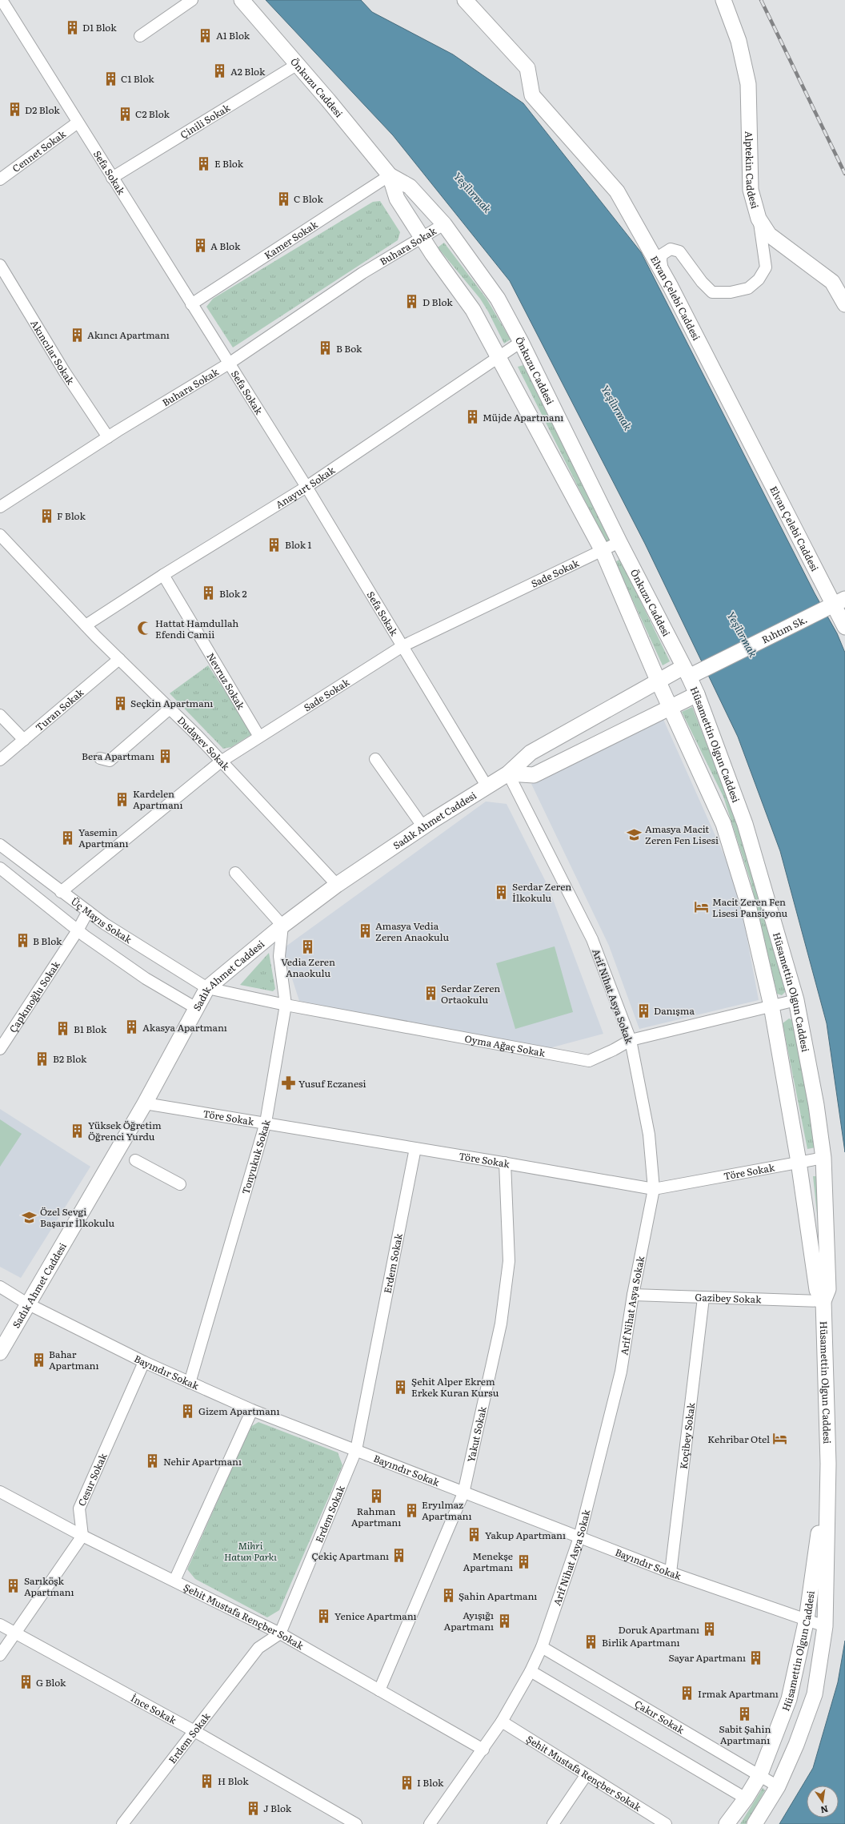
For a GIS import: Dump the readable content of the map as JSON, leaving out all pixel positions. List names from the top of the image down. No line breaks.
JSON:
{"streets":{"street":["Önkuzu Caddesi","Çinili Sokak","Cennet Sokak","Alptekin Caddesi","Sefa Sokak","Kamer Sokak","Buhara Sokak","Elvan Çelebi Caddesi","Akıncılar Sokak","Anayurt Sokak","Sade Sokak","Rıhtım Sk.","Nevruz Sokak","Turan Sokak","Dudayev Sokak","Hüsamettin Olgun Caddesi","Sadık Ahmet Caddesi","Üç Mayıs Sokak","Arif Nihat Asya Sokak","Çapkınoğlu Sokak","Oyma Ağaç Sokak","Töre Sokak","Tonyukuk Sokak","Erdem Sokak","Gazibey Sokak","Bayındır Sokak","Yakut Sokak","Koçibey Sokak","Cesur Sokak","Şehit Mustafa Rençber Sokak","İnce Sokak","Çakır Sokak"]},"crossings":[["Önkuzu Caddesi","Çinili Sokak"],["Önkuzu Caddesi","Kamer Sokak"],["Önkuzu Caddesi","Buhara Sokak"],["Önkuzu Caddesi","Anayurt Sokak"],["Önkuzu Caddesi","Sade Sokak"],["Önkuzu Caddesi","Rıhtım Sk."],["Önkuzu Caddesi","Hüsamettin Olgun Caddesi"],["Önkuzu Caddesi","Sadık Ahmet Caddesi"],["Çinili Sokak","Sefa Sokak"],["Cennet Sokak","Sefa Sokak"],["Sefa Sokak","Kamer Sokak"],["Sefa Sokak","Buhara Sokak"],["Sefa Sokak","Anayurt Sokak"],["Sefa Sokak","Sade Sokak"],["Sefa Sokak","Sadık Ahmet Caddesi"],["Buhara Sokak","Akıncılar Sokak"],["Elvan Çelebi Caddesi","Rıhtım Sk."],["Anayurt Sokak","Nevruz Sokak"],["Anayurt Sokak","Dudayev Sokak"],["Sade Sokak","Nevruz Sokak"],["Sade Sokak","Dudayev Sokak"],["Sade Sokak","Üç Mayıs Sokak"],["Rıhtım Sk.","Hüsamettin Olgun Caddesi"],["Rıhtım Sk.","Sadık Ahmet Caddesi"],["Turan Sokak","Dudayev Sokak"],["Dudayev Sokak","Sadık Ahmet Caddesi"],["Hüsamettin Olgun Caddesi","Sadık Ahmet Caddesi"],["Hüsamettin Olgun Caddesi","Oyma Ağaç Sokak"],["Hüsamettin Olgun Caddesi","Töre Sokak"],["Hüsamettin Olgun Caddesi","Gazibey Sokak"],["Hüsamettin Olgun Caddesi","Bayındır Sokak"],["Hüsamettin Olgun Caddesi","Çakır Sokak"],["Sadık Ahmet Caddesi","Üç Mayıs Sokak"],["Sadık Ahmet Caddesi","Arif Nihat Asya Sokak"],["Sadık Ahmet Caddesi","Oyma Ağaç Sokak"],["Sadık Ahmet Caddesi","Töre Sokak"],["Sadık Ahmet Caddesi","Tonyukuk Sokak"],["Sadık Ahmet Caddesi","Bayındır Sokak"],["Üç Mayıs Sokak","Çapkınoğlu Sokak"],["Üç Mayıs Sokak","Oyma Ağaç Sokak"],["Arif Nihat Asya Sokak","Oyma Ağaç Sokak"],["Arif Nihat Asya Sokak","Töre Sokak"],["Arif Nihat Asya Sokak","Gazibey Sokak"],["Arif Nihat Asya Sokak","Bayındır Sokak"],["Arif Nihat Asya Sokak","Şehit Mustafa Rençber Sokak"],["Arif Nihat Asya Sokak","Çakır Sokak"],["Oyma Ağaç Sokak","Tonyukuk Sokak"],["Töre Sokak","Tonyukuk Sokak"],["Töre Sokak","Erdem Sokak"],["Töre Sokak","Yakut Sokak"],["Tonyukuk Sokak","Bayındır Sokak"],["Erdem Sokak","Bayındır Sokak"],["Erdem Sokak","Şehit Mustafa Rençber Sokak"],["Erdem Sokak","İnce Sokak"],["Gazibey Sokak","Koçibey Sokak"],["Bayındır Sokak","Yakut Sokak"],["Bayındır Sokak","Koçibey Sokak"],["Bayındır Sokak","Cesur Sokak"],["Yakut Sokak","Şehit Mustafa Rençber Sokak"],["Cesur Sokak","Şehit Mustafa Rençber Sokak"]],"water":["Yeşilırmak"],"parks":["Mihri Hatun Parkı"],"places":{"building":["D1 Blok","A1 Blok","A2 Blok","C1 Blok","D2 Blok","C2 Blok","E Blok","C Blok","A Blok","D Blok","Akıncı Apartmanı","B Bok","Müjde Apartmanı","F Blok","Blok 1","Blok 2","Seçkin Apartmanı","Bera Apartmanı","Kardelen Apartmanı","Yasemin Apartmanı","Serdar Zeren İlkokulu","Amasya Vedia Zeren Anaokulu","B Blok","Vedia Zeren Anaokulu","Serdar Zeren Ortaokulu","Danışma","Akasya Apartmanı","B1 Blok","B2 Blok","Yüksek Öğretim Öğrenci Yurdu","Bahar Apartmanı","Şehit Alper Ekrem Erkek Kuran Kursu","Gizem Apartmanı","Nehir Apartmanı","Rahman Apartmanı","Eryılmaz Apartmanı","Yakup Apartmanı","Çekiç Apartmanı","Menekşe Apartmanı","Sarıköşk Apartmanı","Şahin Apartmanı","Yenice Apartmanı","Ayışığı Apartmanı","Doruk Apartmanı","Birlik Apartmanı","Sayar Apartmanı","G Blok","Irmak Apartmanı","Sabit Şahin Apartmanı","H Blok","I Blok","J Blok"],"mosque":["Hattat Hamdullah Efendi Camii"],"school or university":["Amasya Macit Zeren Fen Lisesi","Özel Sevgi Başarır İlkokulu"],"hotel":["Macit Zeren Fen Lisesi Pansiyonu","Kehribar Otel"],"pharmacy":["Yusuf Eczanesi"]},"north":"bottom"}
